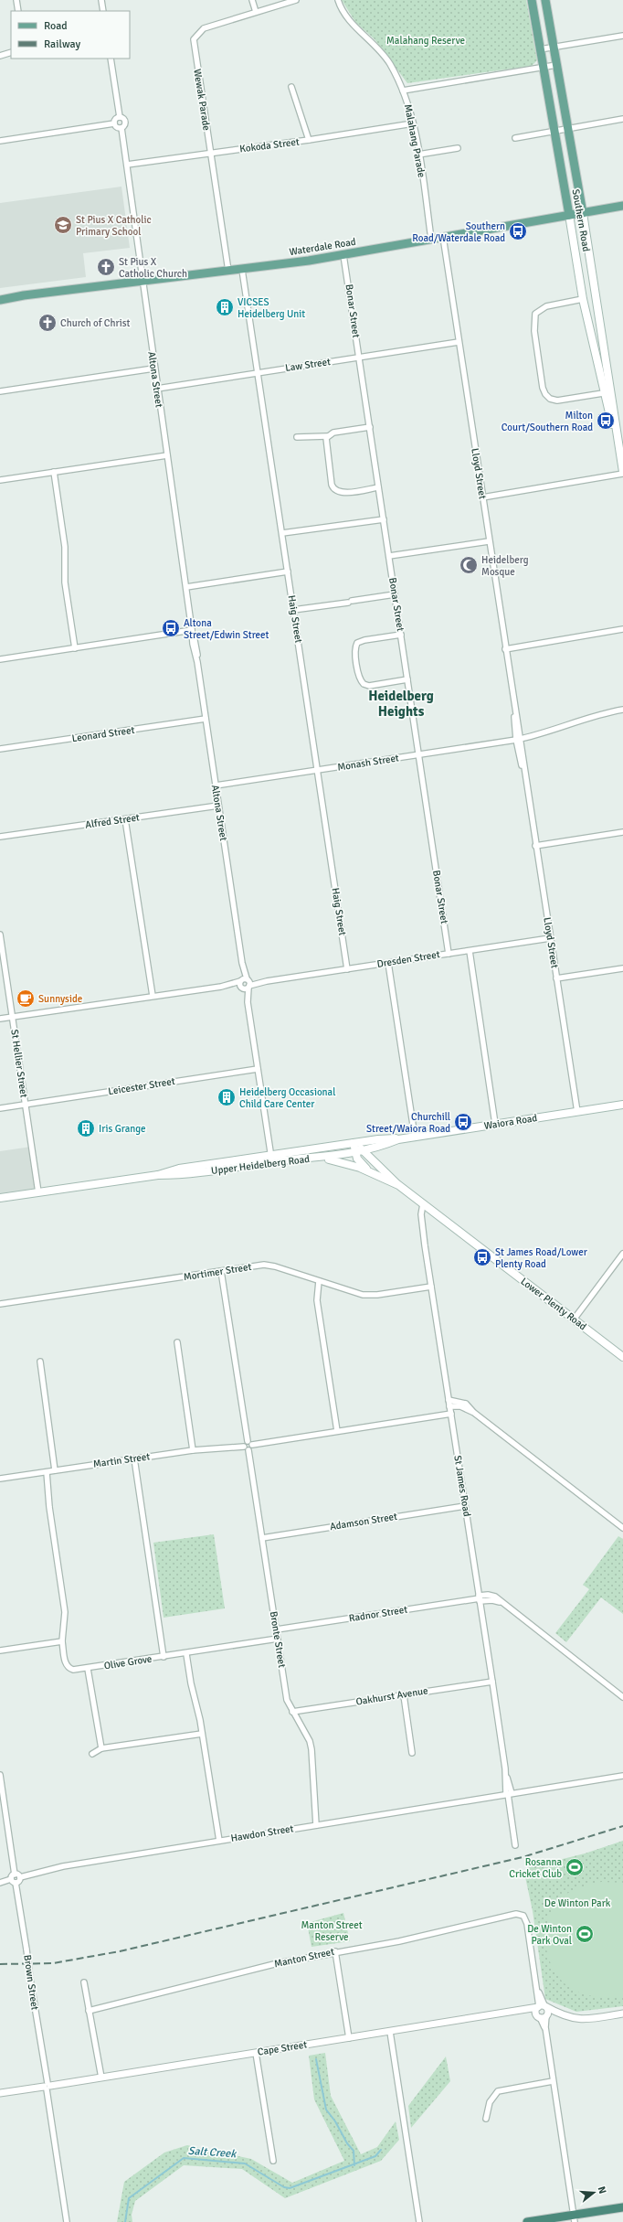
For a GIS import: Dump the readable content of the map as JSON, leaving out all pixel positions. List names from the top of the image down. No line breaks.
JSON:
{"streets":{"main road":["Southern Road","Waterdale Road","Waiora Road","Upper Heidelberg Road","Lower Plenty Road"],"street":["Wewak Parade","Malahang Parade","Kokoda Street","Bonar Street","Law Street","Altona Street","Lloyd Street","Haig Street","Leonard Street","Monash Street","Alfred Street","Dresden Street","St Hellier Street","Leicester Street","Mortimer Street","Martin Street","St James Road","Adamson Street","Radnor Street","Bronte Street","Olive Grove","Oakhurst Avenue","Hawdon Street","Manton Street","Brown Street","Cape Street"]},"crossings":[["Wewak Parade","Kokoda Street"],["Wewak Parade","Waterdale Road"],["Malahang Parade","Kokoda Street"],["Malahang Parade","Waterdale Road"],["Kokoda Street","Altona Street"],["Southern Road","Waterdale Road"],["Waterdale Road","Bonar Street"],["Waterdale Road","Altona Street"],["Waterdale Road","Lloyd Street"],["Waterdale Road","Haig Street"],["Bonar Street","Law Street"],["Bonar Street","Monash Street"],["Bonar Street","Dresden Street"],["Law Street","Altona Street"],["Law Street","Lloyd Street"],["Law Street","Haig Street"],["Altona Street","Leonard Street"],["Altona Street","Monash Street"],["Altona Street","Alfred Street"],["Altona Street","Dresden Street"],["Altona Street","Leicester Street"],["Altona Street","Upper Heidelberg Road"],["Lloyd Street","Monash Street"],["Lloyd Street","Dresden Street"],["Lloyd Street","Waiora Road"],["Haig Street","Monash Street"],["Haig Street","Dresden Street"],["Dresden Street","St Hellier Street"],["St Hellier Street","Leicester Street"],["St Hellier Street","Upper Heidelberg Road"],["Waiora Road","Upper Heidelberg Road"],["Waiora Road","Lower Plenty Road"],["Upper Heidelberg Road","Lower Plenty Road"],["Mortimer Street","St James Road"],["Lower Plenty Road","St James Road"],["Martin Street","Bronte Street"],["St James Road","Adamson Street"],["St James Road","Radnor Street"],["St James Road","Oakhurst Avenue"],["St James Road","Hawdon Street"],["Adamson Street","Bronte Street"],["Radnor Street","Bronte Street"],["Bronte Street","Olive Grove"],["Bronte Street","Oakhurst Avenue"],["Bronte Street","Hawdon Street"],["Manton Street","Cape Street"],["Brown Street","Cape Street"]],"districts":["Heidelberg Heights"],"water":["Salt Creek"],"parks":["Malahang Reserve","De Winton Park","Manton Street Reserve"],"places":{"school or university":["St Pius X Catholic Primary School"],"bus stop":["Southern Road/Waterdale Road","Milton Court/Southern Road","Altona Street/Edwin Street","Churchill Street/Waiora Road","St James Road/Lower Plenty Road"],"church":["St Pius X Catholic Church","Church of Christ"],"building":["VICSES Heidelberg Unit","Heidelberg Occasional Child Care Center","Iris Grange"],"mosque":["Heidelberg Mosque"],"cafe":["Sunnyside"],"sports":["Rosanna Cricket Club","De Winton Park Oval"]},"legend":["Road","Railway"],"north":"right"}
